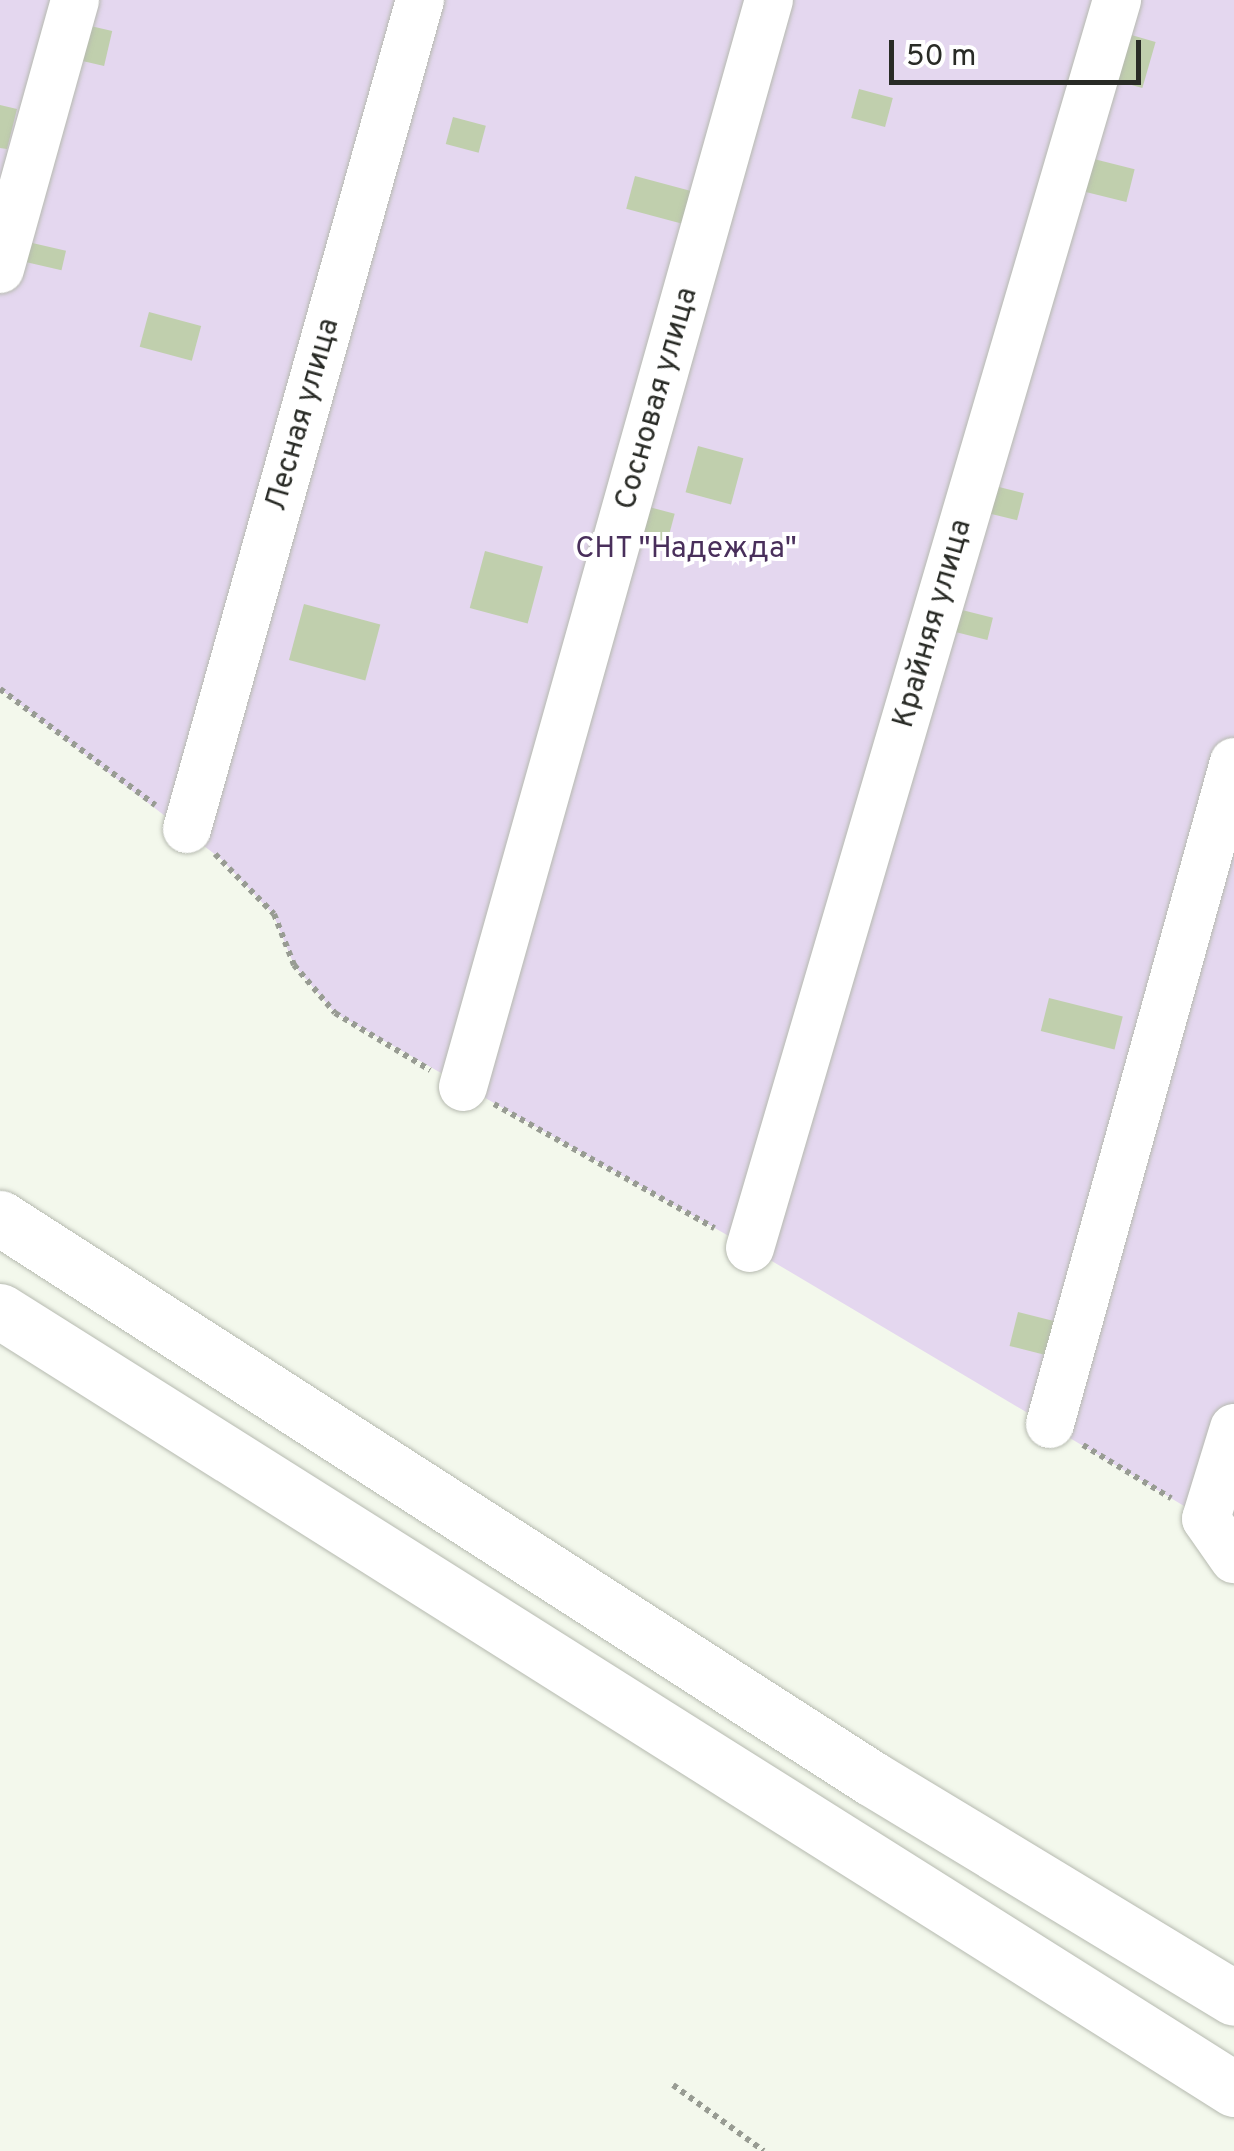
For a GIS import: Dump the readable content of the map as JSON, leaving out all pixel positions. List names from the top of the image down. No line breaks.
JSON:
{"streets":{"street":["Сосновая улица","Лесная улица","Крайняя улица"]},"parks":["СНТ \"Надежда\""],"scale_bar":"50 m"}
